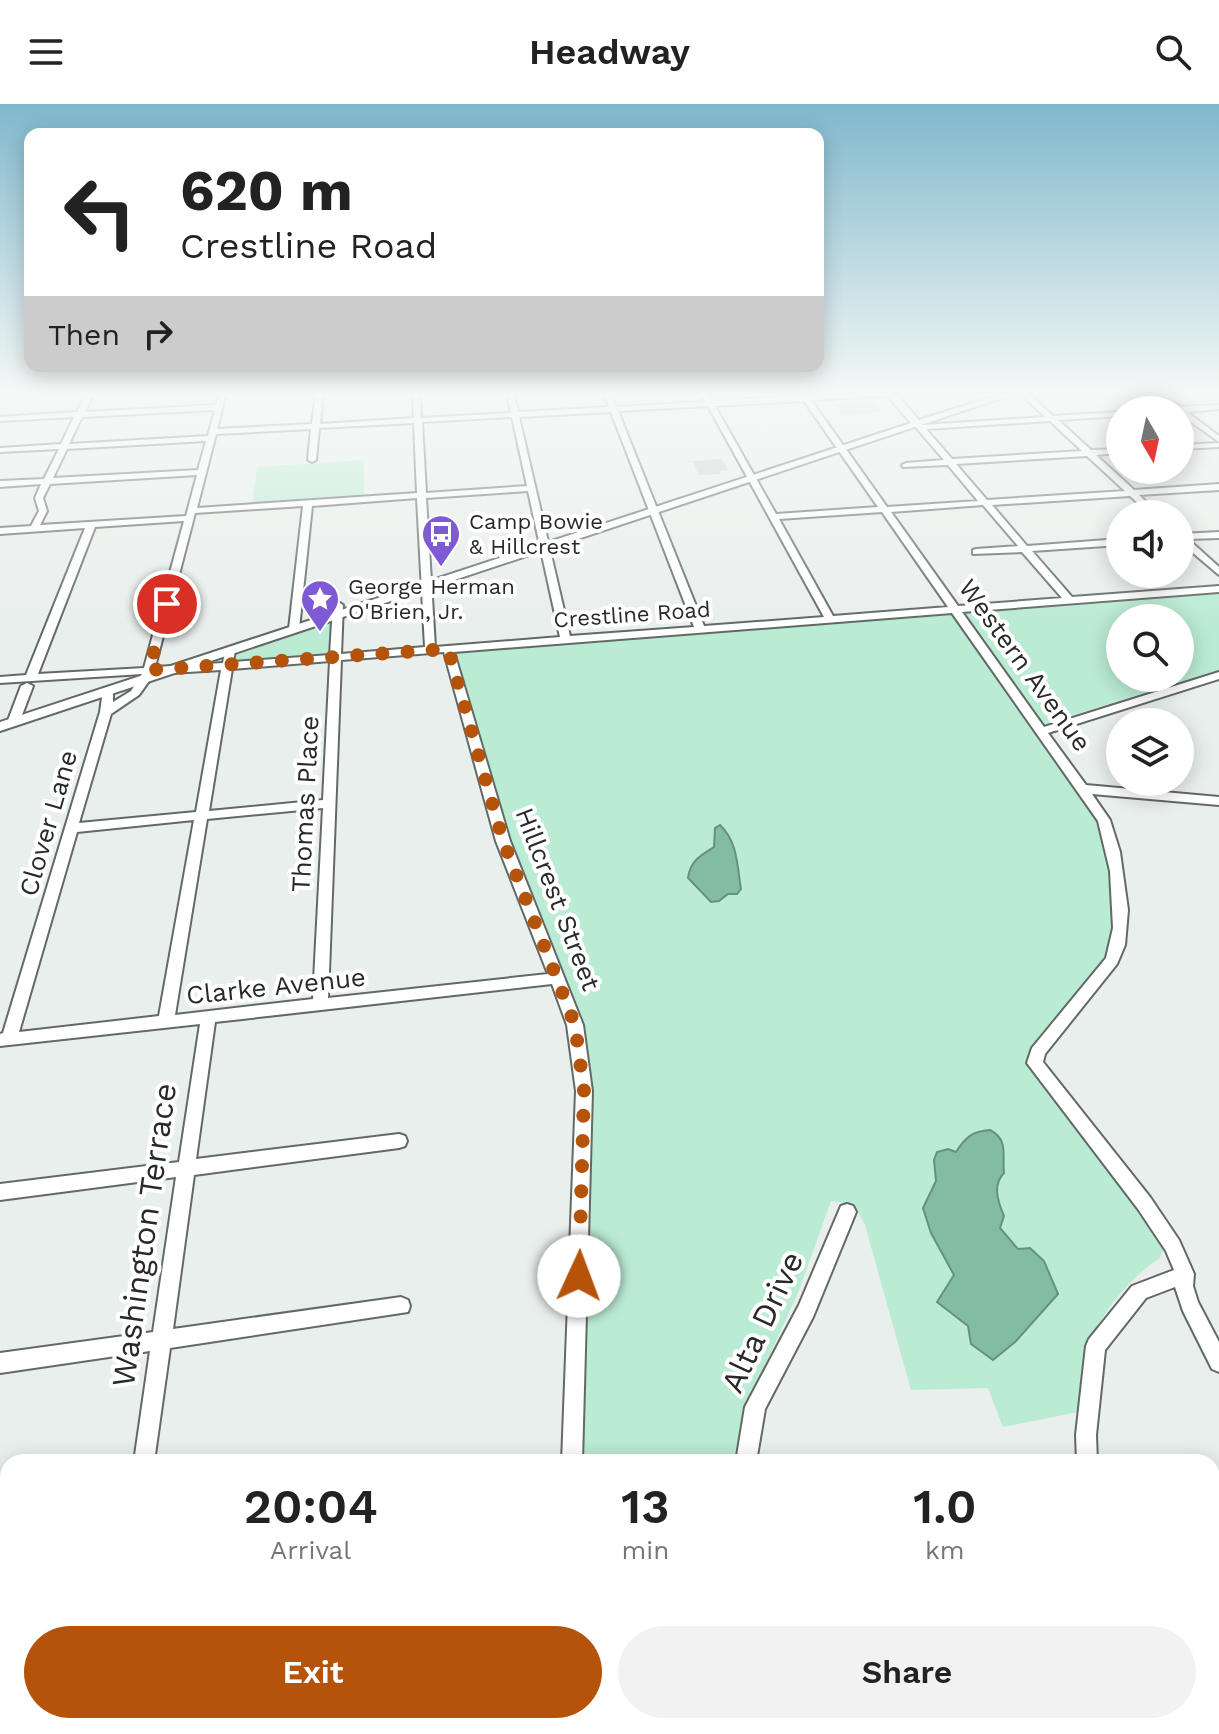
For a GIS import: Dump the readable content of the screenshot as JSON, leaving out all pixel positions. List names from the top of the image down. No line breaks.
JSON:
{"streets":{"street":["Crestline Road","Western Avenue","Thomas Place","Clover Lane","Hillcrest Street","Clarke Avenue","Washington Terrace","Alta Drive"]},"crossings":[["Crestline Road","Western Avenue"],["Crestline Road","Thomas Place"],["Crestline Road","Hillcrest Street"],["Thomas Place","Clarke Avenue"],["Clover Lane","Clarke Avenue"],["Hillcrest Street","Clarke Avenue"],["Clarke Avenue","Washington Terrace"]],"places":{"bus stop":["Camp Bowie & Hillcrest"],"place":["George Herman O'Brien, Jr."]},"north":"bottom","page":{"header":"Headway","turn":["620 m","Crestline Road"],"then":"Then","eta":["20:04","Arrival","13","min","1.0","km"],"buttons":["Exit","Share"]}}
